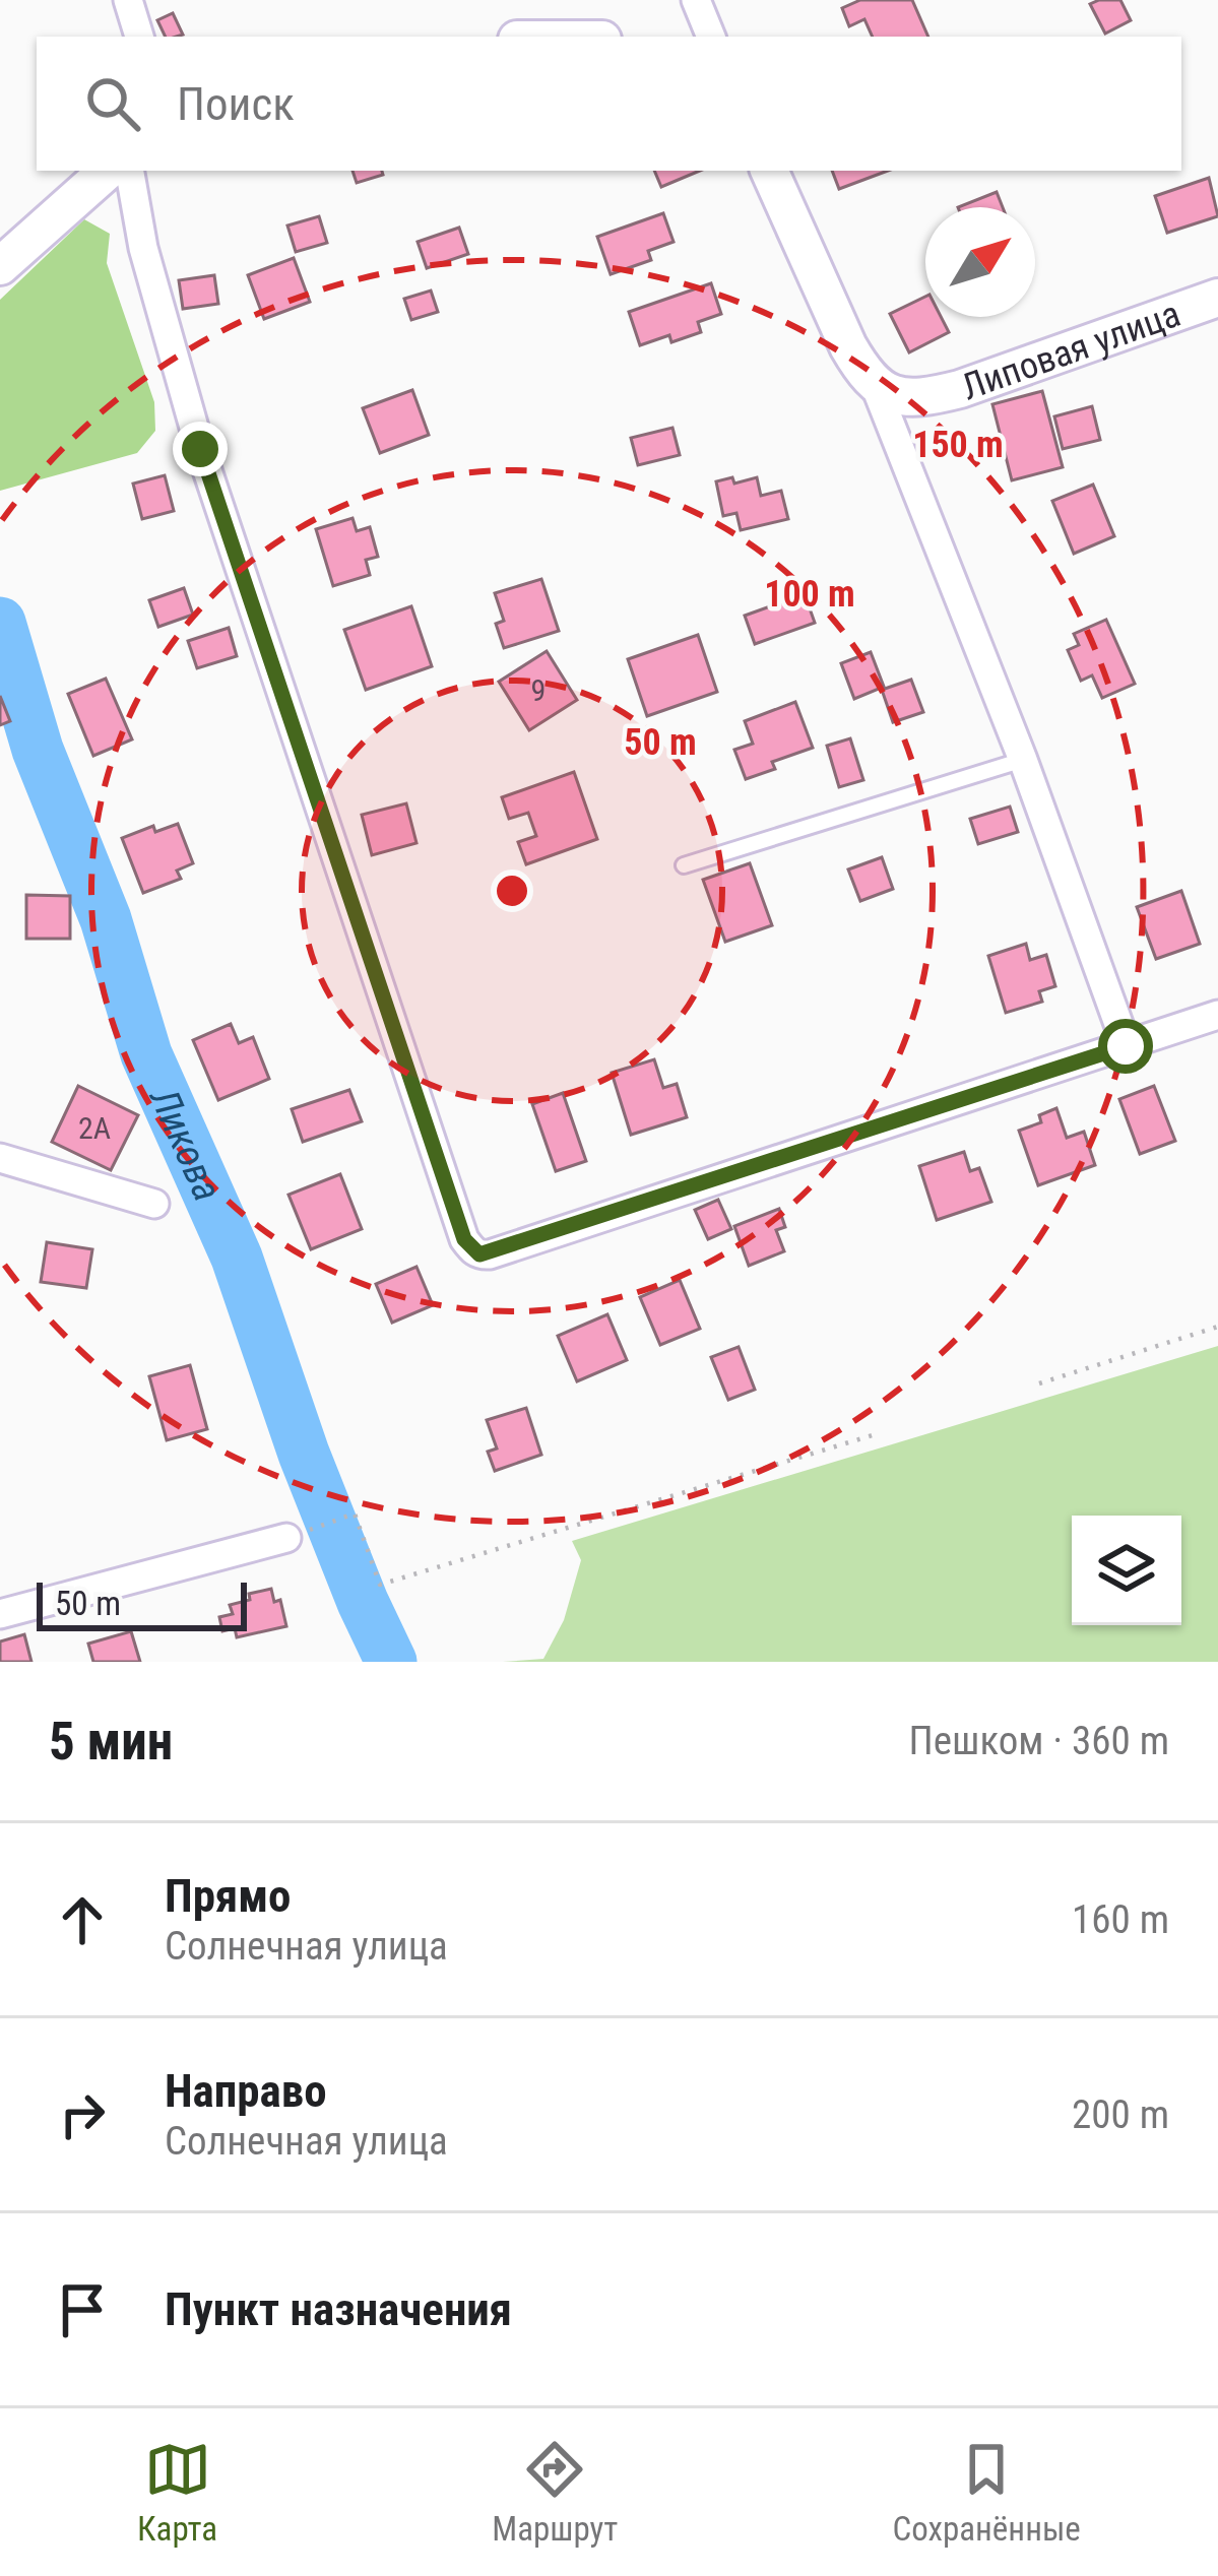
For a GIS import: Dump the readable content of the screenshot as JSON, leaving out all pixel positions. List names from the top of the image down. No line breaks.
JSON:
{"streets":{"street":["Липовая улица"]},"water":["Ликова"],"house_numbers":["9","2А"],"scale_bar":"50 m","north":"top right","page":{"search":"Поиск","scale":"50 m","heading":["5 мин","Пешком · 360 m"],"list":[["Прямо","Солнечная улица","160 m"],["Направо","Солнечная улица","200 m"],"Пункт назначения"],"nav":["Карта","Маршрут","Сохранённые"]},"rings":["150 m","100 m","50 m"]}
